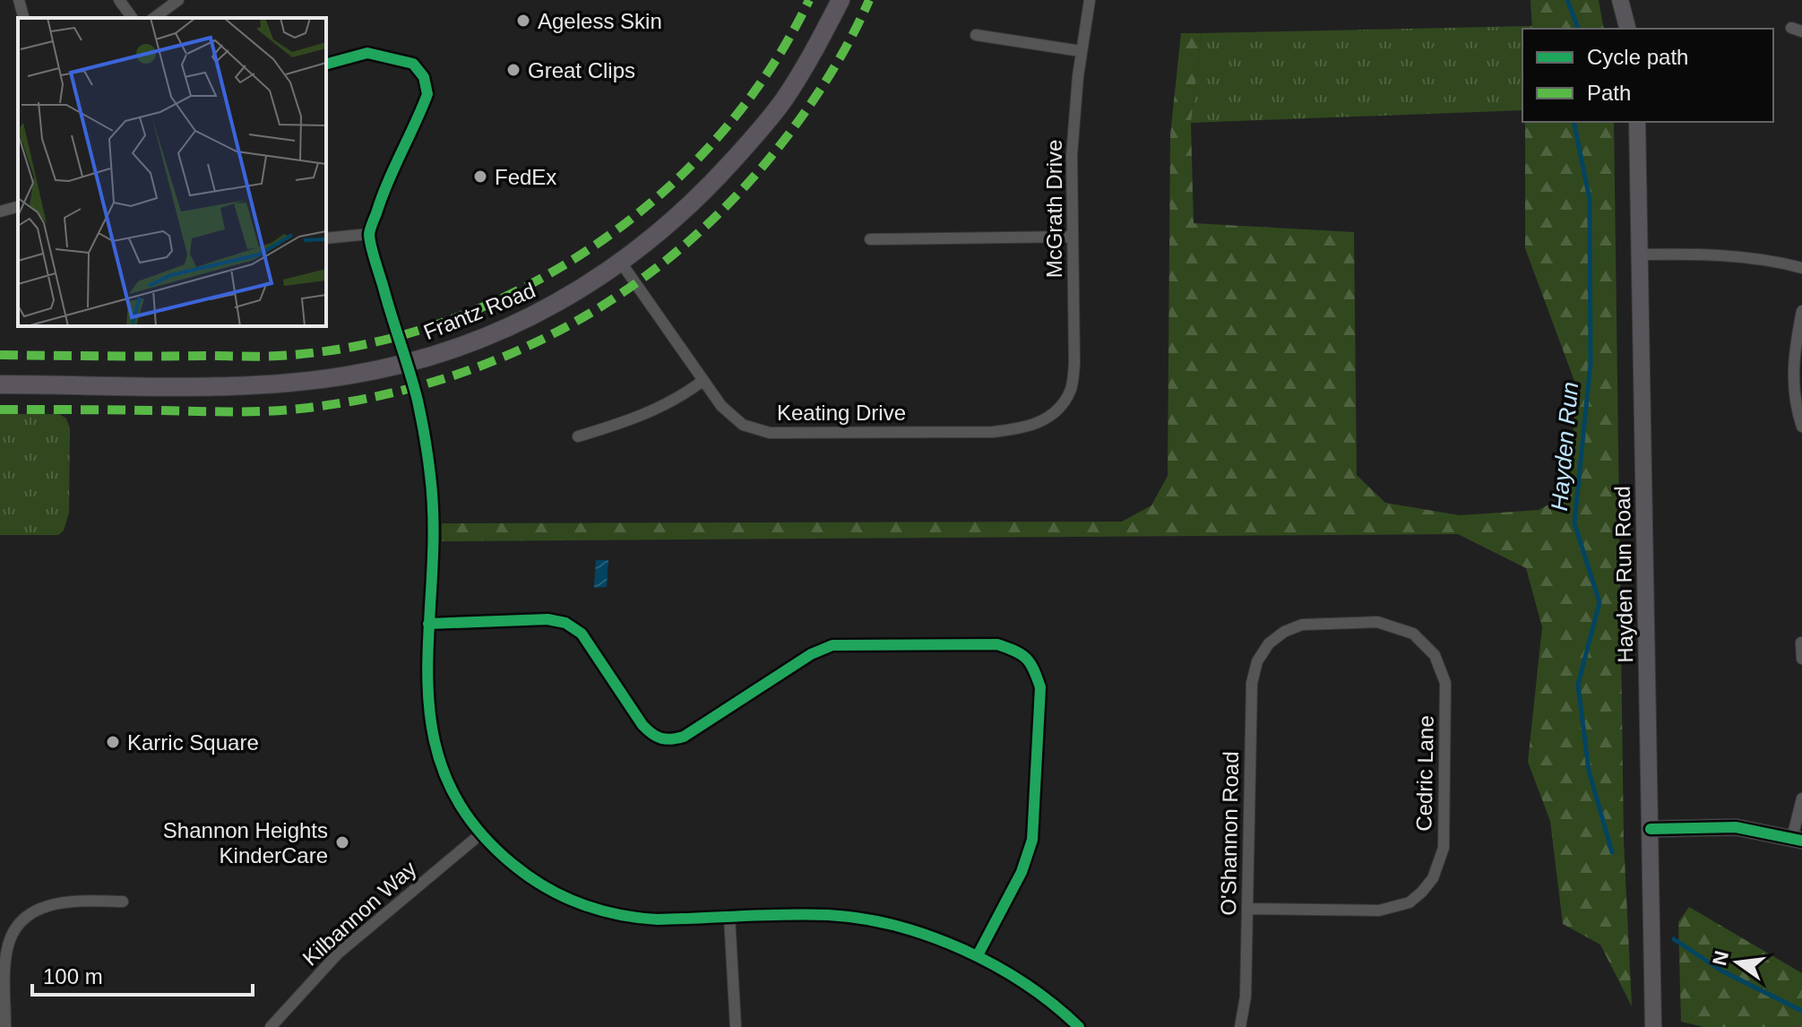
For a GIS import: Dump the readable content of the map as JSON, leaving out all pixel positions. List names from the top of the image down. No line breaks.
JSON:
{"streets":{"main road":["Frantz Road","Hayden Run Road"],"street":["McGrath Drive","Keating Drive","Cedric Lane","O'Shannon Road","Kilbannon Way"]},"crossings":[["McGrath Drive","Keating Drive"],["Frantz Road","Keating Drive"],["Cedric Lane","O'Shannon Road"]],"water":["Hayden Run"],"places":["Ageless Skin","Great Clips","FedEx","Karric Square","Shannon Heights KinderCare"],"legend":["Cycle path","Path"],"scale_bar":"100 m","north":"left"}
